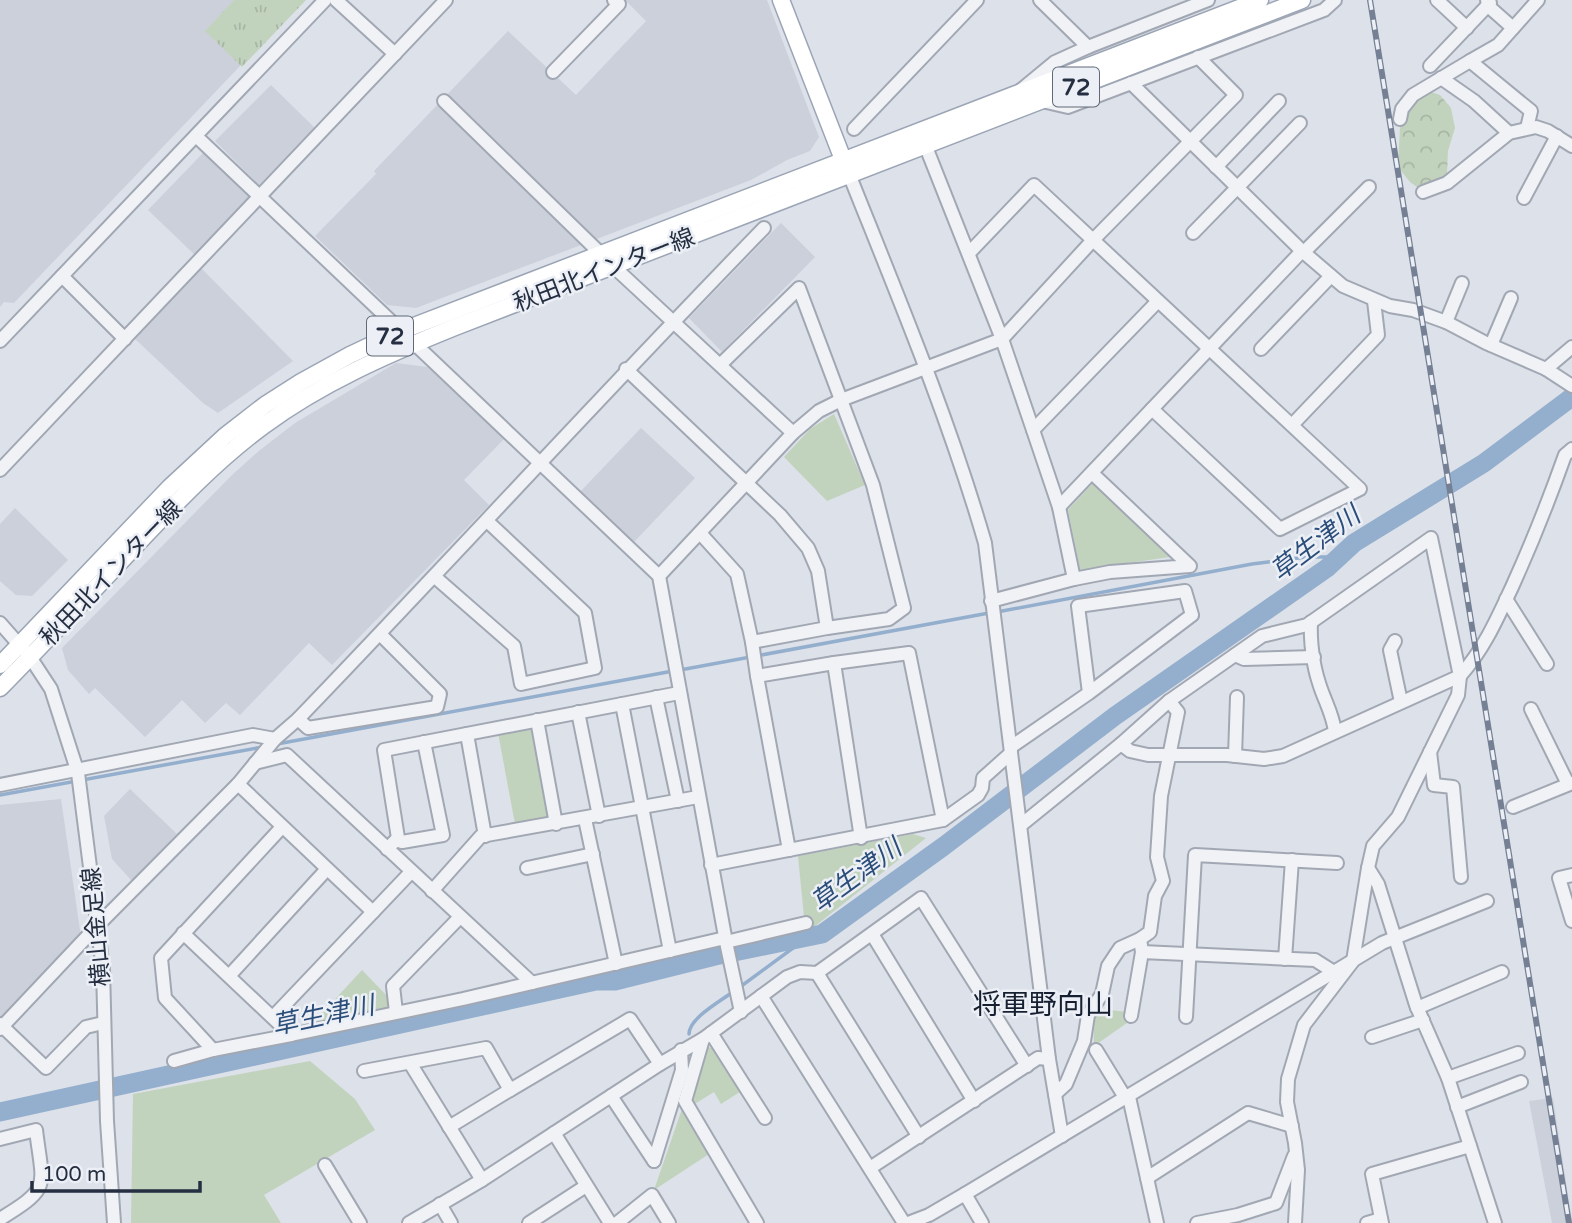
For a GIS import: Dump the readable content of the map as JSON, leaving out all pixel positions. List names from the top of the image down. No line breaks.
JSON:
{"streets":{"main road":["72","秋田北インター線"],"street":["横山金足線"]},"crossings":[["秋田北インター線","横山金足線"]],"districts":["将軍野向山"],"water":["草生津川"],"scale_bar":"100 m"}
